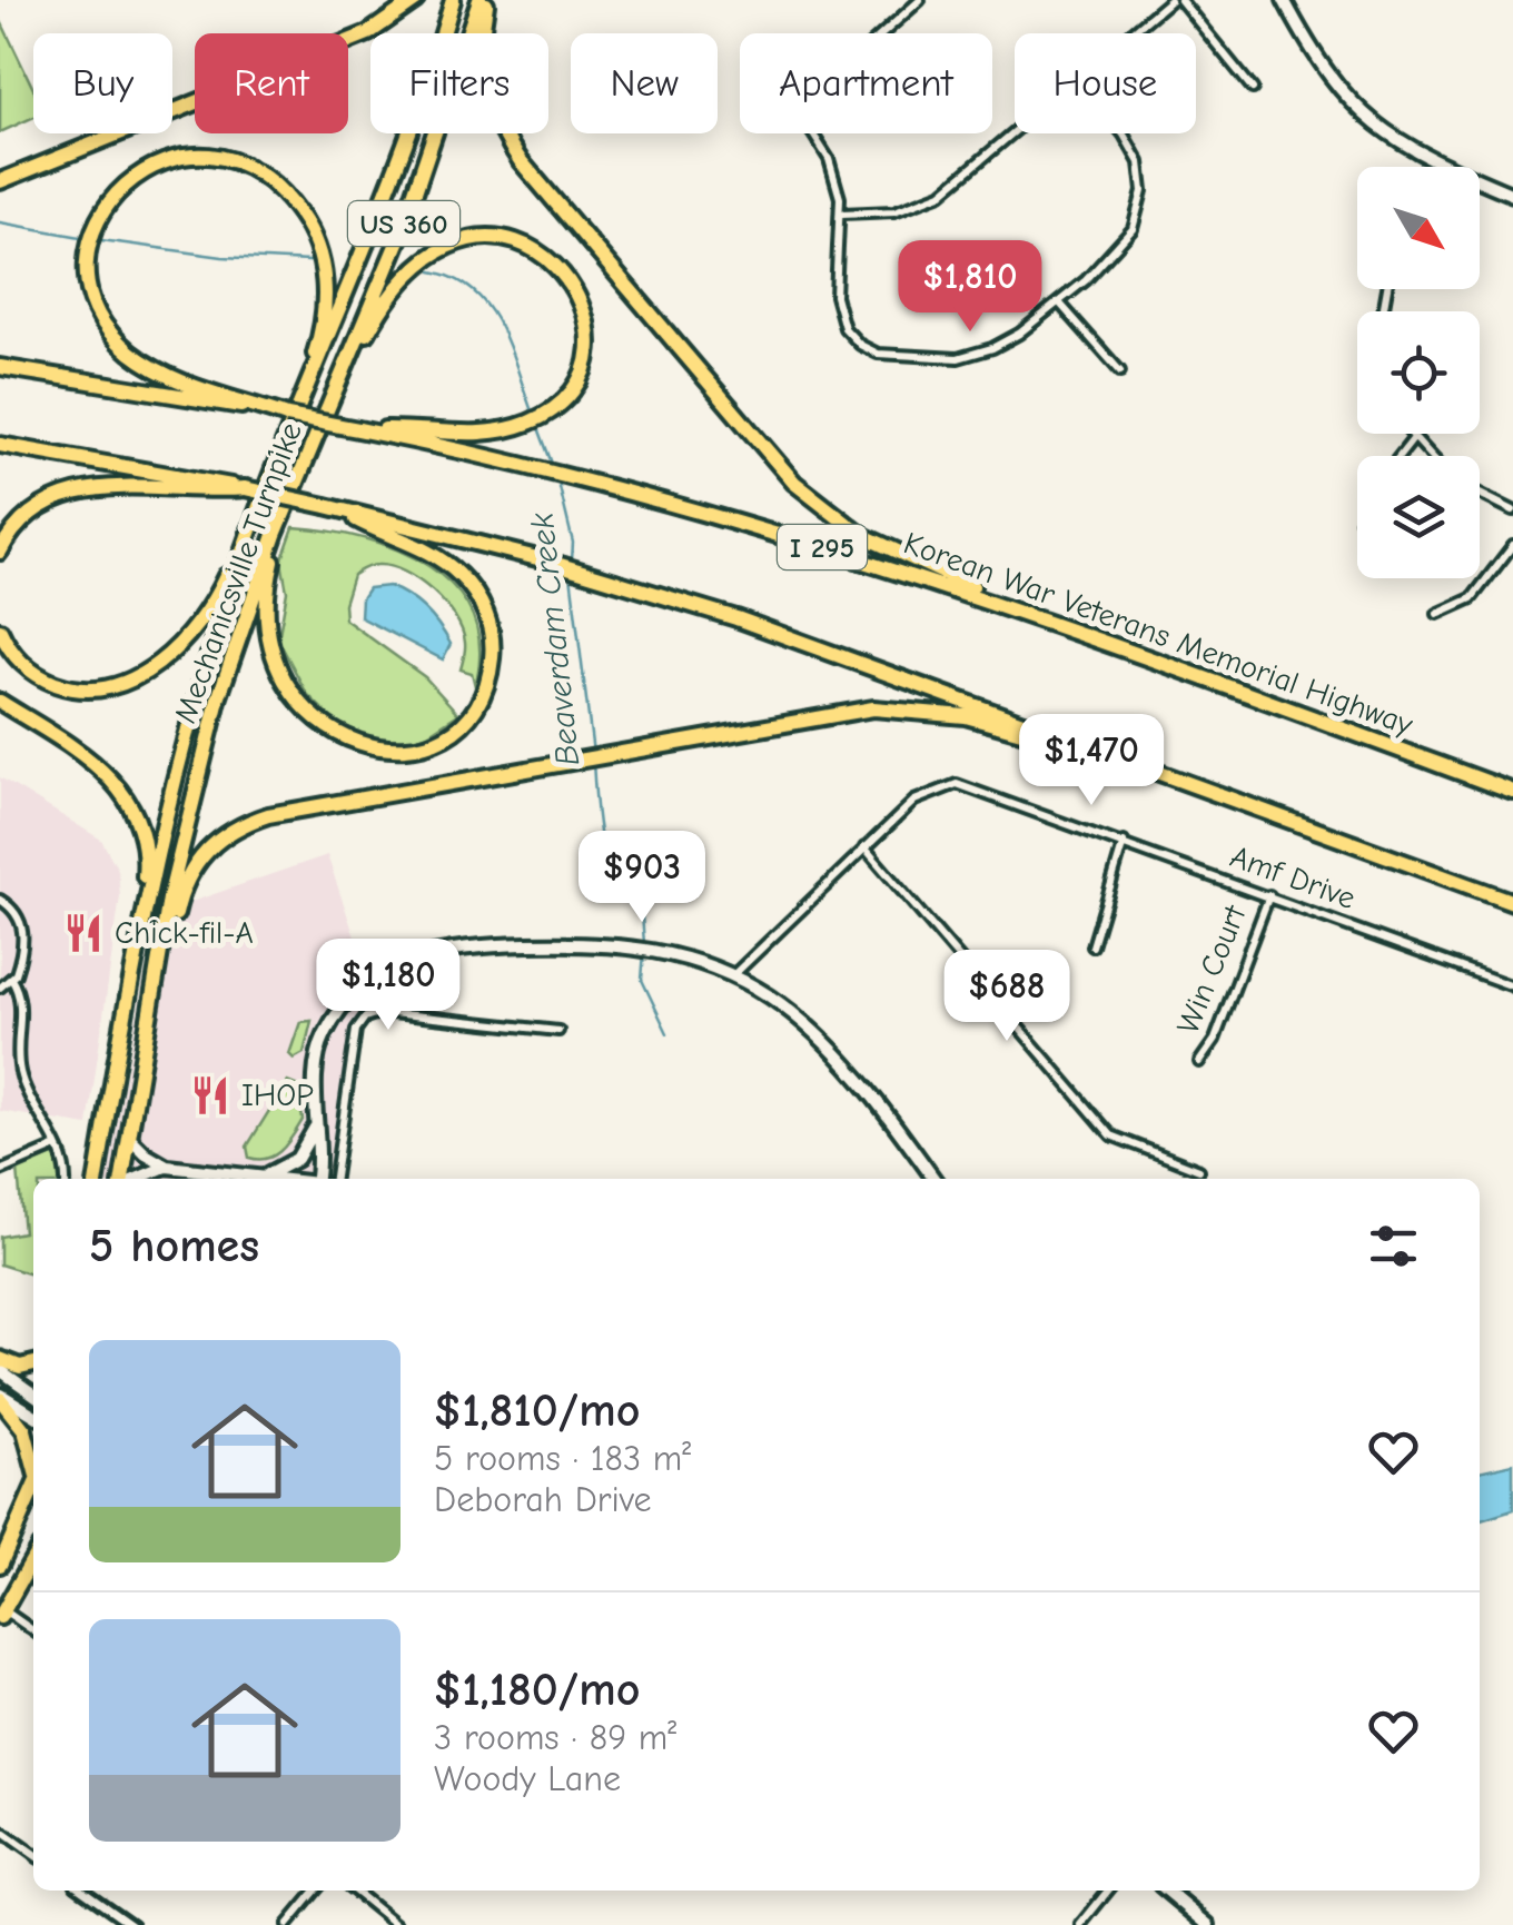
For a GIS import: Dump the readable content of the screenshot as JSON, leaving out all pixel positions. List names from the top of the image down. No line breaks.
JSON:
{"streets":{"highway":["US 360","I 295","Mechanicsville Turnpike","Korean War Veterans Memorial Highway"],"street":["Amf Drive","Win Court"]},"crossings":[["Amf Drive","Win Court"]],"water":["Beaverdam Creek"],"places":{"restaurant":["Chick-fil-A","IHOP"]},"north":"bottom right","page":{"chip":["Buy","Rent","Filters","New","Apartment","House"],"price":["$1,810","$1,470","$903","$1,180","$688"],"heading":"5 homes","list":[{"name":"$1,810/mo","note":"5 rooms · 183 m² · Deborah Drive"},{"name":"$1,180/mo","note":"3 rooms · 89 m² · Woody Lane"}]}}
